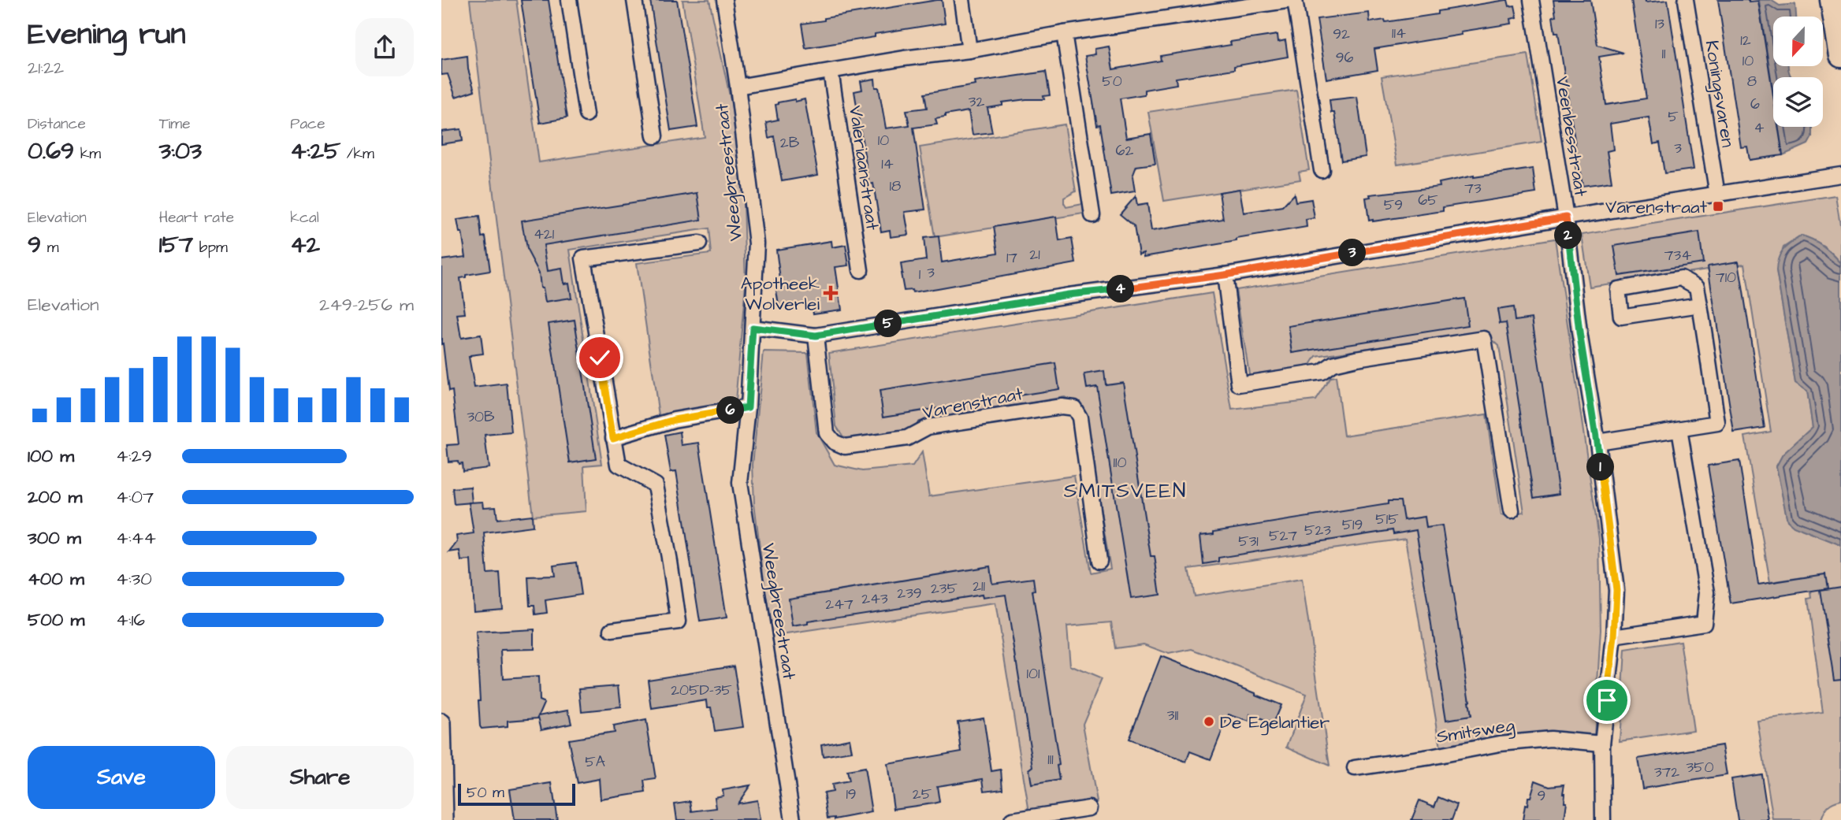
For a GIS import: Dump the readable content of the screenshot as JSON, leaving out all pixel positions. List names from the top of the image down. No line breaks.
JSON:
{"streets":{"street":["Koningsvaren","Veenbesstraat","Valeriaanstraat","Weegbreestraat","Varenstraat","Smitsweg"]},"crossings":[["Veenbesstraat","Smitsweg"]],"districts":["SMITSVEEN"],"places":{"transit":["Varenstraat"],"health":["Apotheek Wolverlei"],"other":["De Egelantier"]},"house_numbers":["13","114","92","12","11","96","10","50","8","32","6","5","4","10","2B","3","62","14","18","73","65","59","421","21","734","17","3","1","710","30B","110","515","519","523","527","531","211","235","239","243","247","101","205D-35","311","111","5A","350","372","19","25","9"],"scale_bar":"50 m","north":"bottom","page":{"heading":["Evening run","21:22"],"stats":[["Distance","0.69 km"],["Time","3:03"],["Pace","4:25 /km"],["Elevation","9 m"],["Heart rate","157 bpm"],["kcal","42"]],"pins":["2","3","4","5","6","1"],"chart":["Elevation","249–256 m"],"list":[{"name":"100 m","note":"4:29"},{"name":"200 m","note":"4:07"},{"name":"300 m","note":"4:44"},{"name":"400 m","note":"4:30"},{"name":"500 m","note":"4:16"}],"buttons":["Save","Share"],"scale":"50 m"}}
